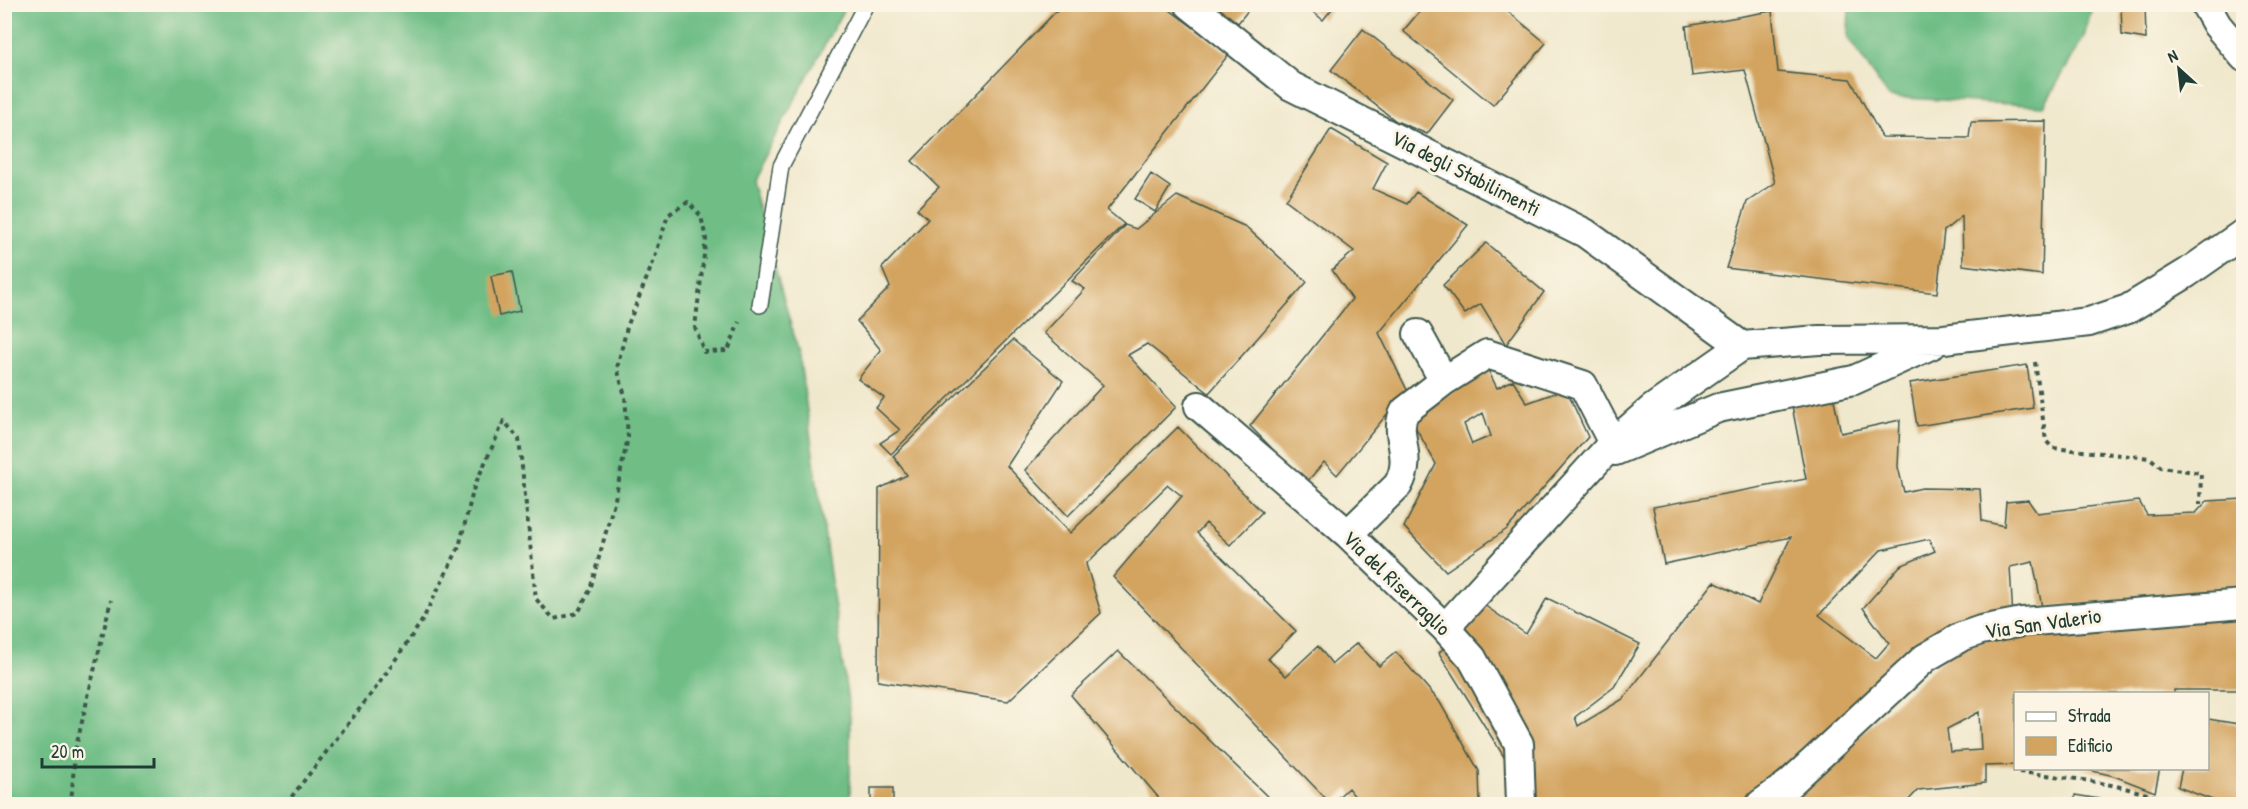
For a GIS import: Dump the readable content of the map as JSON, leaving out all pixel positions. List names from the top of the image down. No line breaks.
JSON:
{"streets":{"street":["Via degli Stabilimenti","Via del Riserraglio","Via San Valerio"]},"legend":["Strada","Edificio"],"scale_bar":"20 m","north":"top left"}
